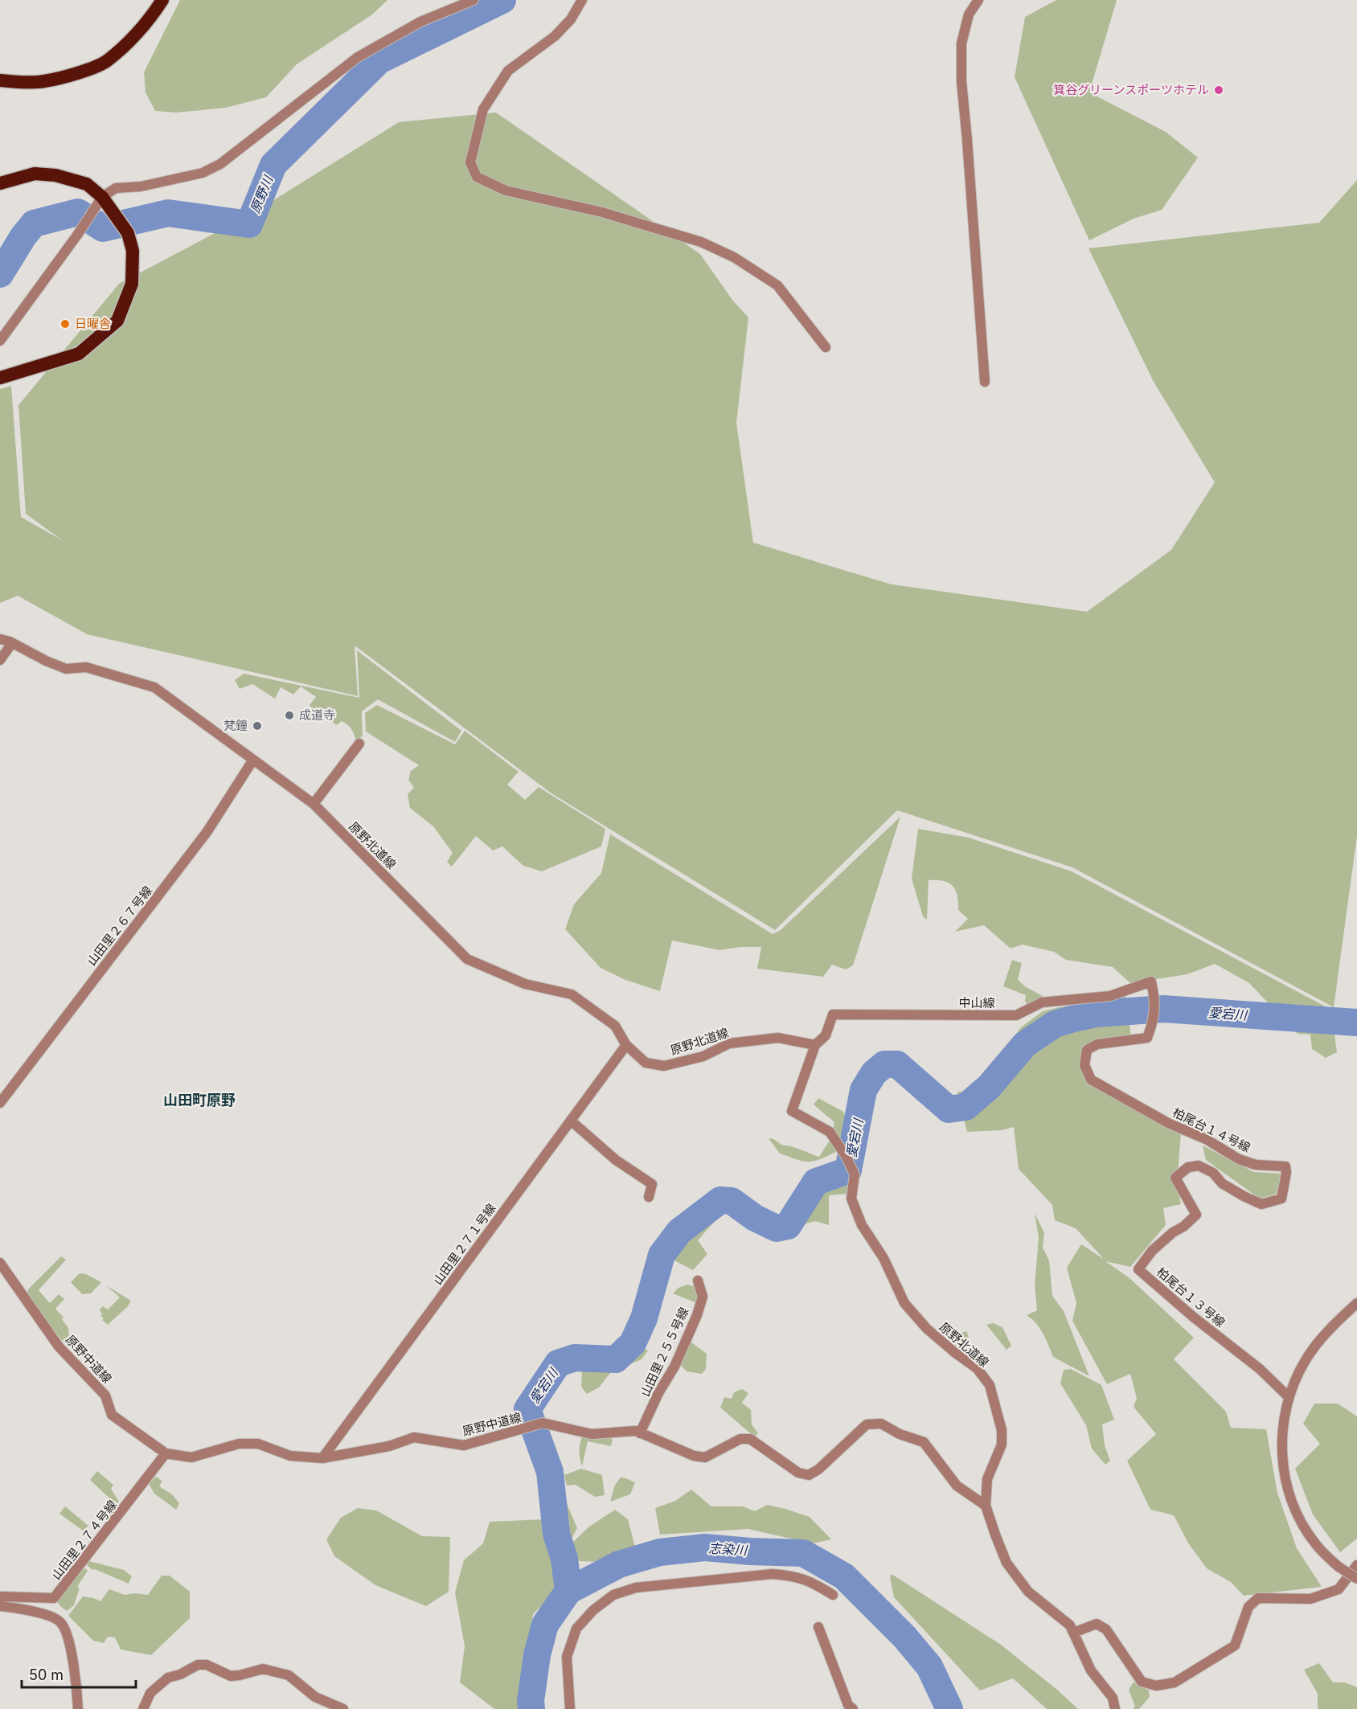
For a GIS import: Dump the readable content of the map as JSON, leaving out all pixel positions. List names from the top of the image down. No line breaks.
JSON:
{"streets":{"street":["原野北道線","山田里２６７号線","中山線","柏尾台１４号線","山田里２７１号線","柏尾台１３号線","山田里２５５号線","原野中道線","山田里２７４号線"]},"crossings":[["原野北道線","山田里２６７号線"],["原野北道線","中山線"],["原野北道線","山田里２７１号線"],["原野北道線","原野中道線"],["中山線","柏尾台１４号線"],["柏尾台１４号線","柏尾台１３号線"],["山田里２７１号線","原野中道線"],["山田里２５５号線","原野中道線"],["原野中道線","山田里２７４号線"]],"districts":["山田町原野"],"water":["原野川","愛宕川","志染川"],"places":["箕谷グリーンスポーツホテル","日曜舎","成道寺","梵鐘"],"scale_bar":"50 m"}
